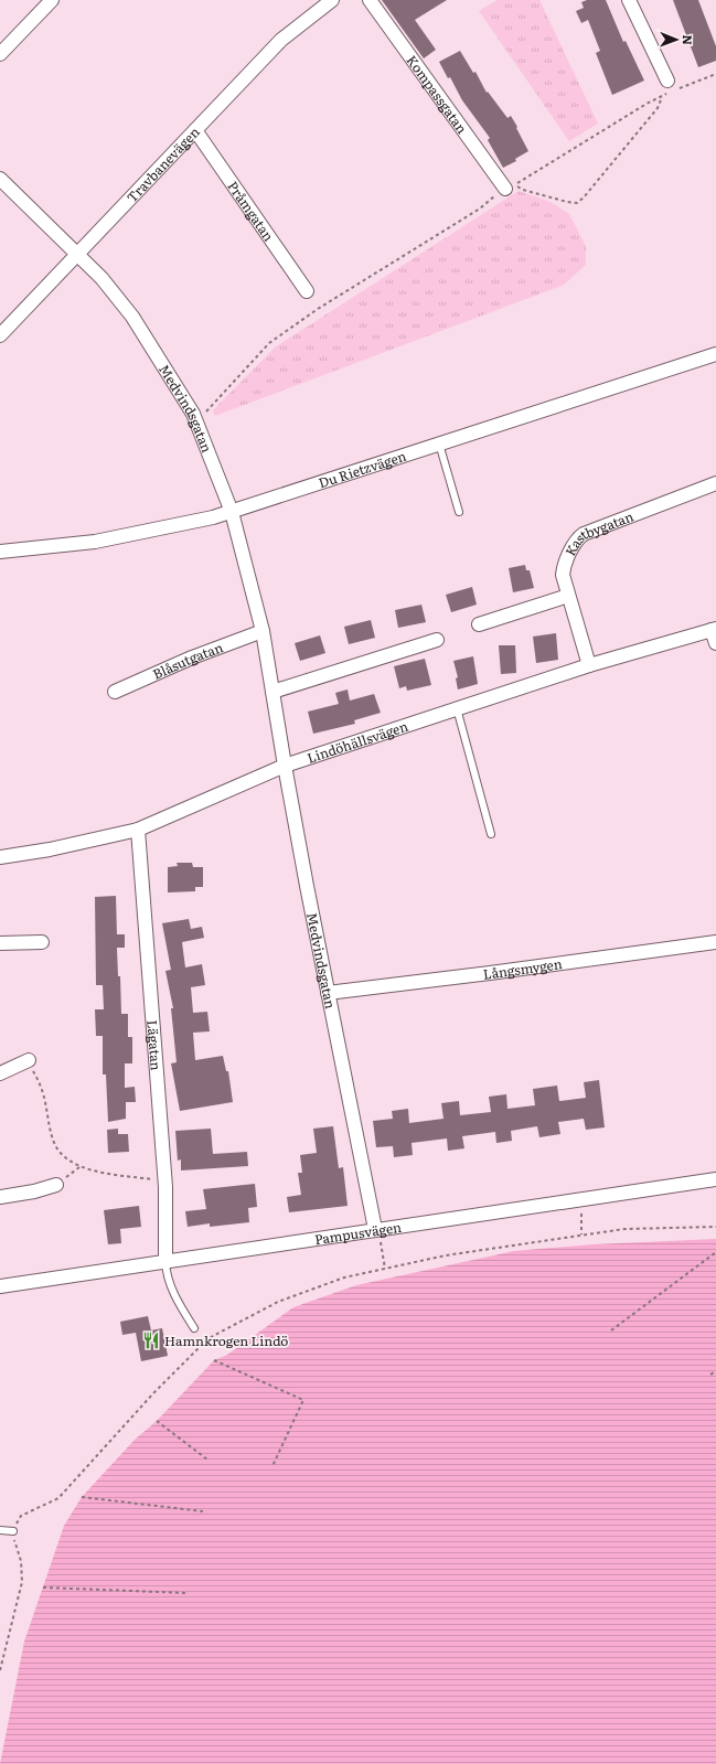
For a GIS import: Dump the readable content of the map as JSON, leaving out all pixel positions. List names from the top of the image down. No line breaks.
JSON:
{"streets":{"street":["Kompassgatan","Travbanevägen","Pråmgatan","Medvindsgatan","Du Rietzvägen","Kastbygatan","Blåsutgatan","Lindöhällsvägen","Långsmygen","Lägatan","Pampusvägen"]},"crossings":[["Travbanevägen","Pråmgatan"],["Travbanevägen","Medvindsgatan"],["Medvindsgatan","Du Rietzvägen"],["Medvindsgatan","Blåsutgatan"],["Medvindsgatan","Lindöhällsvägen"],["Medvindsgatan","Långsmygen"],["Medvindsgatan","Pampusvägen"],["Kastbygatan","Lindöhällsvägen"],["Lindöhällsvägen","Lägatan"],["Lägatan","Pampusvägen"]],"places":{"restaurant":["Hamnkrogen Lindö"]},"north":"right"}
